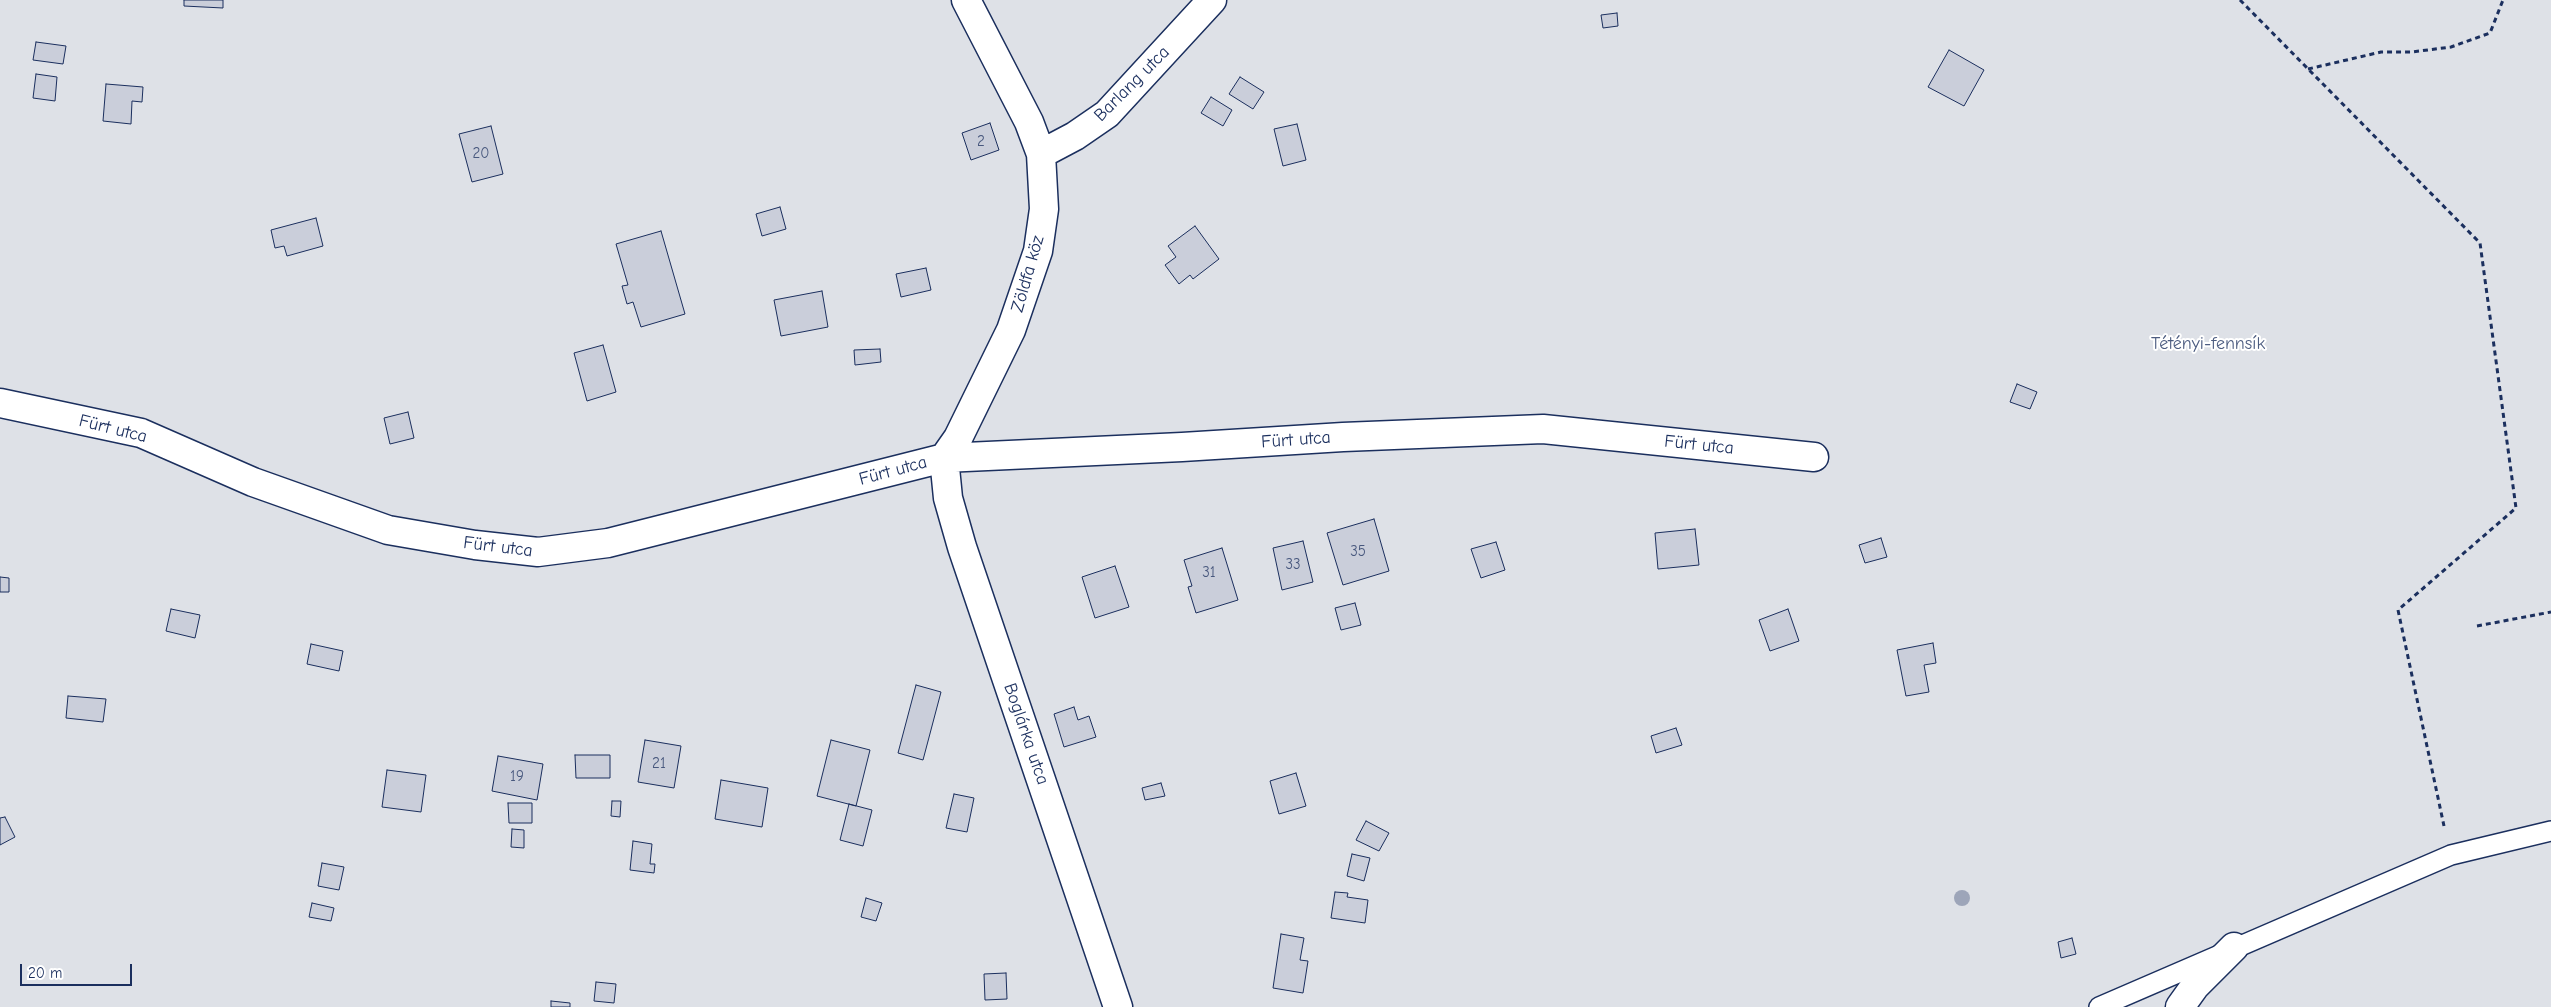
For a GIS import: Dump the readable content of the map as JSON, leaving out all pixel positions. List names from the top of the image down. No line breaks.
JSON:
{"streets":{"street":["Barlang utca","Zöldfa köz","Fürt utca","Boglárka utca"]},"crossings":[["Barlang utca","Zöldfa köz"],["Zöldfa köz","Fürt utca"],["Zöldfa köz","Boglárka utca"],["Fürt utca","Boglárka utca"]],"parks":["Tétényi-fennsík"],"house_numbers":["2","20","35","33","31","21","19"],"scale_bar":"20 m"}
